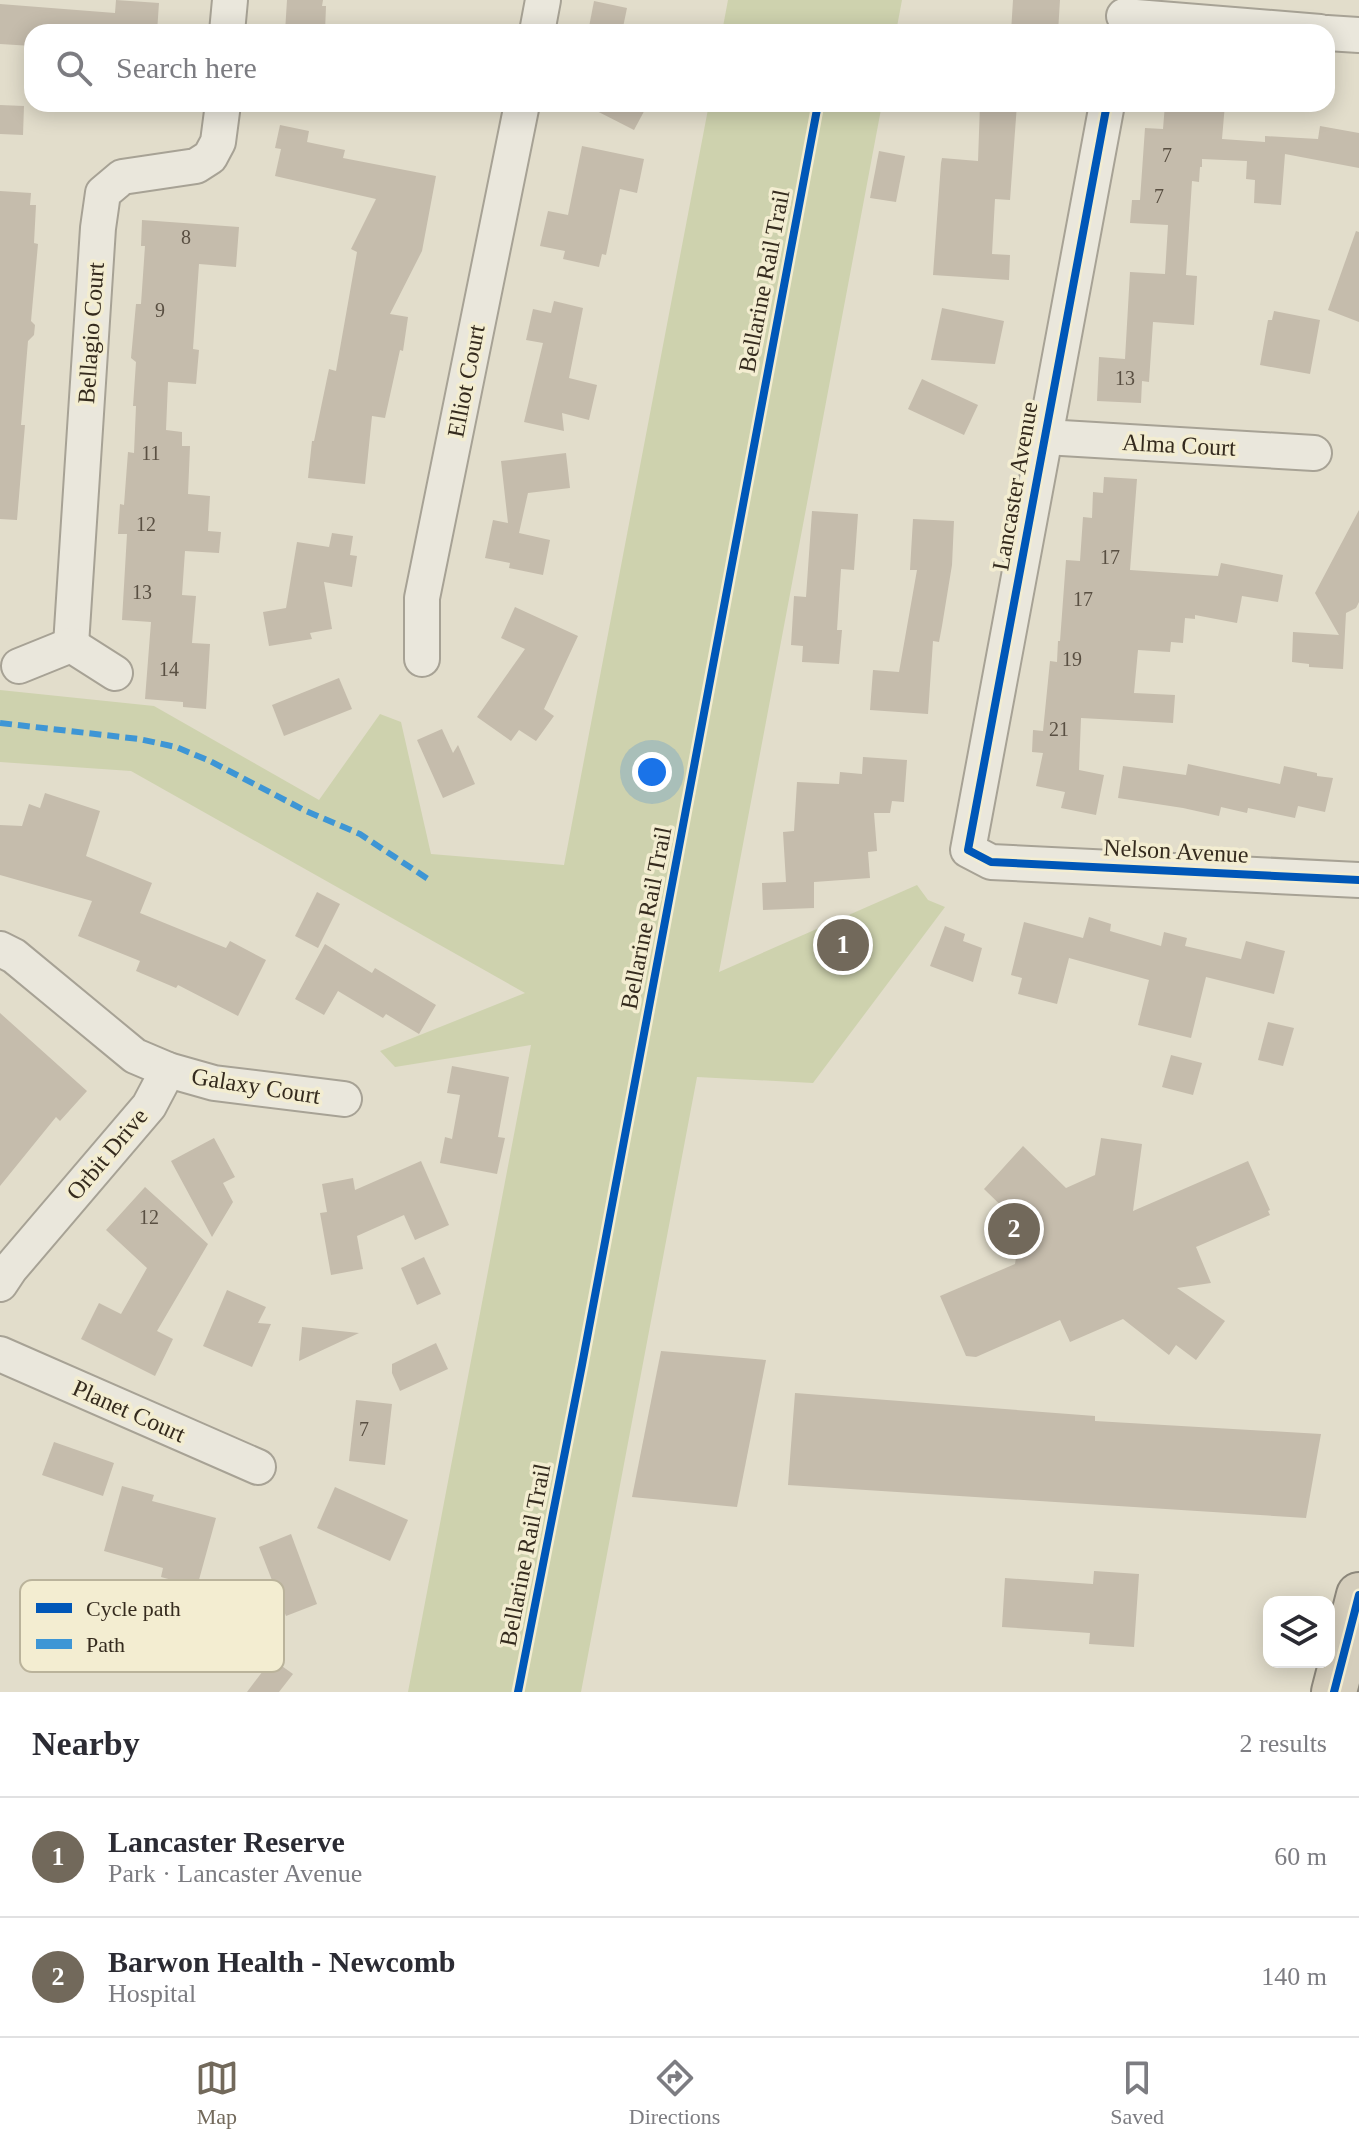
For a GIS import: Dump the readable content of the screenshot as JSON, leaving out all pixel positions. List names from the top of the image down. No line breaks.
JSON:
{"streets":{"street":["Bellagio Court","Elliot Court","Alma Court","Lancaster Avenue","Nelson Avenue","Galaxy Court","Orbit Drive","Planet Court"],"cycle path":["Bellarine Rail Trail"]},"crossings":[["Alma Court","Lancaster Avenue"],["Lancaster Avenue","Nelson Avenue"],["Galaxy Court","Orbit Drive"]],"house_numbers":["7","7","8","9","13","11","12","17","13","17","19","14","21","12","7"],"legend":["Cycle path","Path"],"page":{"search":"Search here","pins":["1","2"],"heading":["Nearby","2 results"],"list":[{"mark":"1","name":"Lancaster Reserve","note":"Park · Lancaster Avenue","value":"60 m"},{"mark":"2","name":"Barwon Health - Newcomb","note":"Hospital","value":"140 m"}],"nav":["Map","Directions","Saved"]}}
